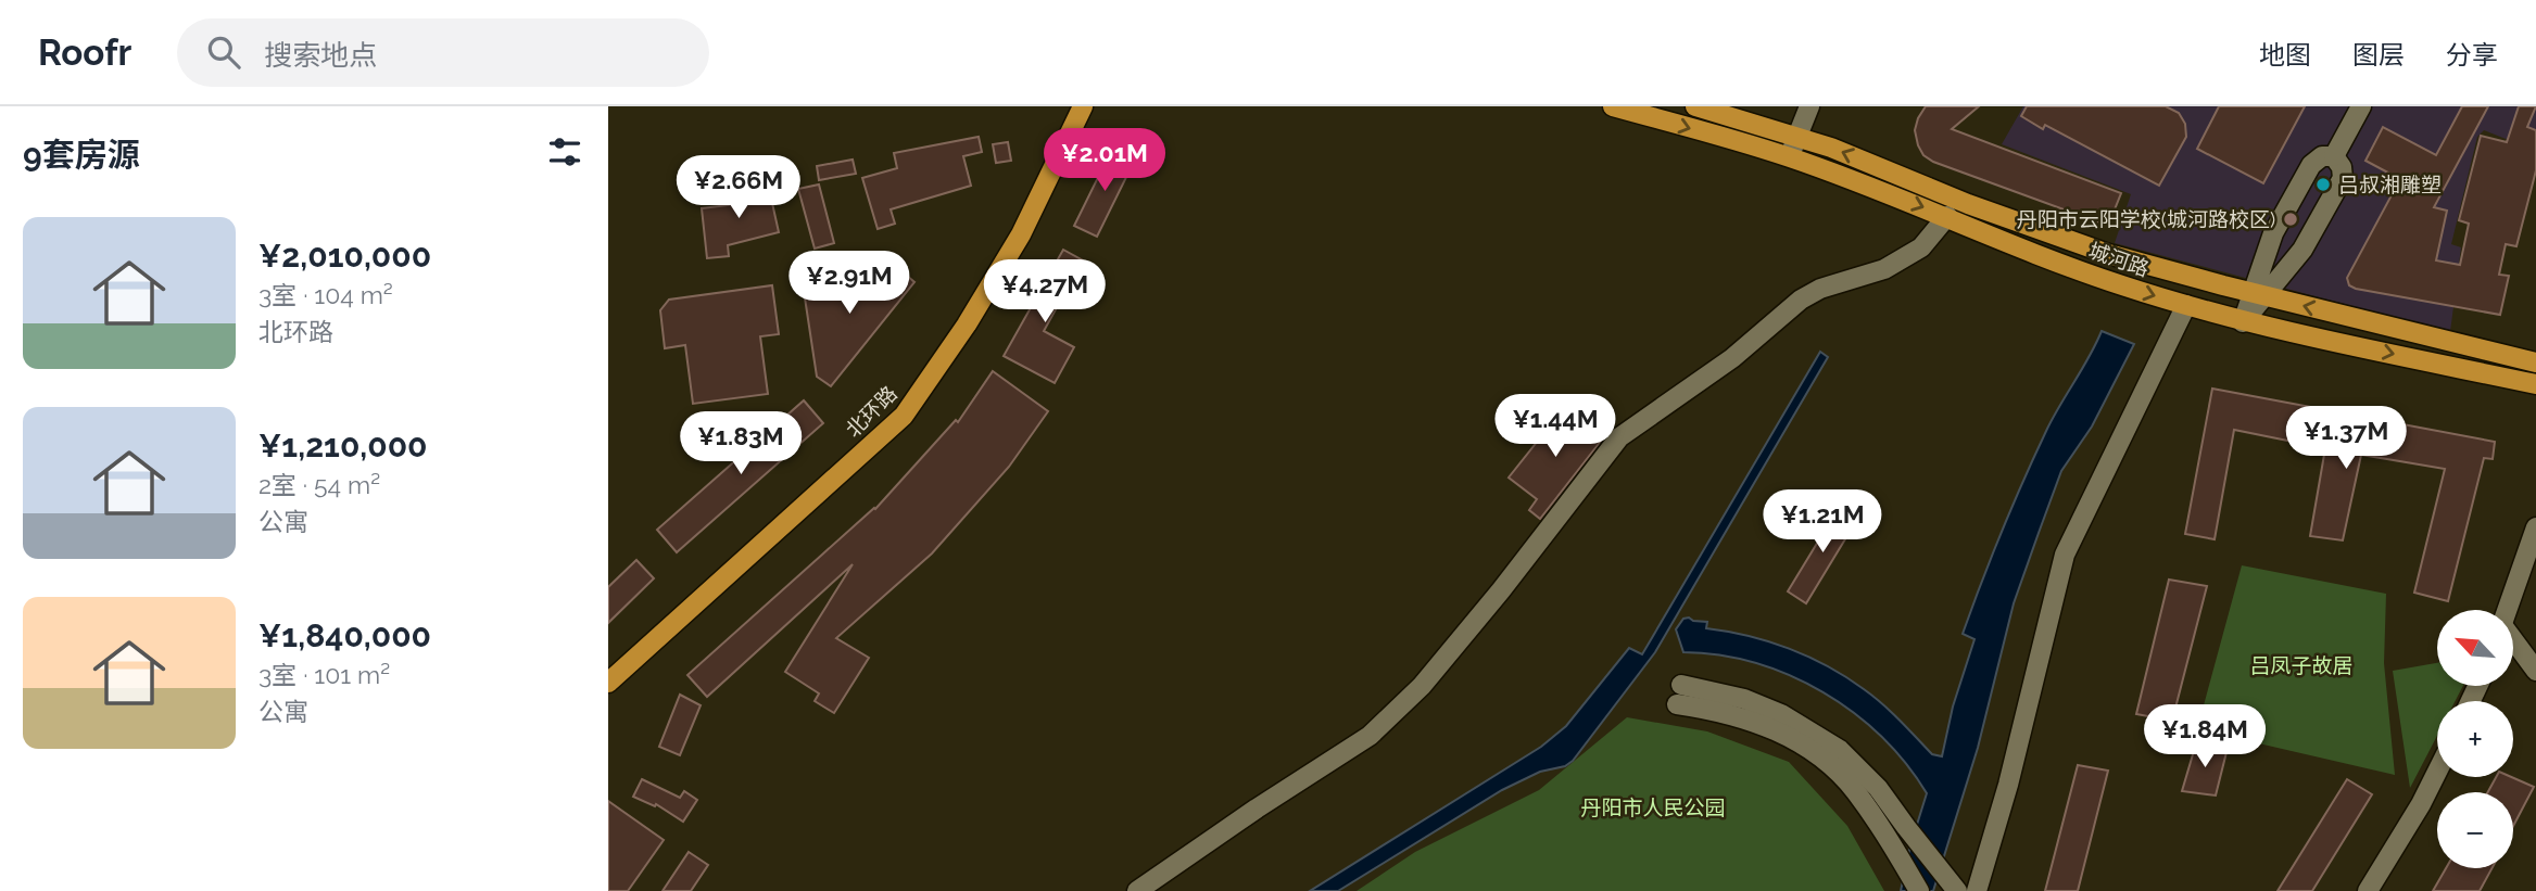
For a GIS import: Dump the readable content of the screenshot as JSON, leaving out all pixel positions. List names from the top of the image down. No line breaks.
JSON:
{"streets":{"main road":["城河路","北环路"]},"parks":["吕凤子故居","丹阳市人民公园"],"places":["吕叔湘雕塑","丹阳市云阳学校(城河路校区)"],"north":"top left","page":{"header":"Roofr","search":"搜索地点","nav":["地图","图层","分享"],"heading":"9套房源","price":["¥2.01M","¥2.66M","¥2.91M","¥4.27M","¥1.44M","¥1.37M","¥1.83M","¥1.21M","¥1.84M"],"list":[{"name":"¥2,010,000","note":"3室 · 104 m² · 北环路"},{"name":"¥1,210,000","note":"2室 · 54 m² · 公寓"},{"name":"¥1,840,000","note":"3室 · 101 m² · 公寓"}],"map_buttons":["+","−"]}}
